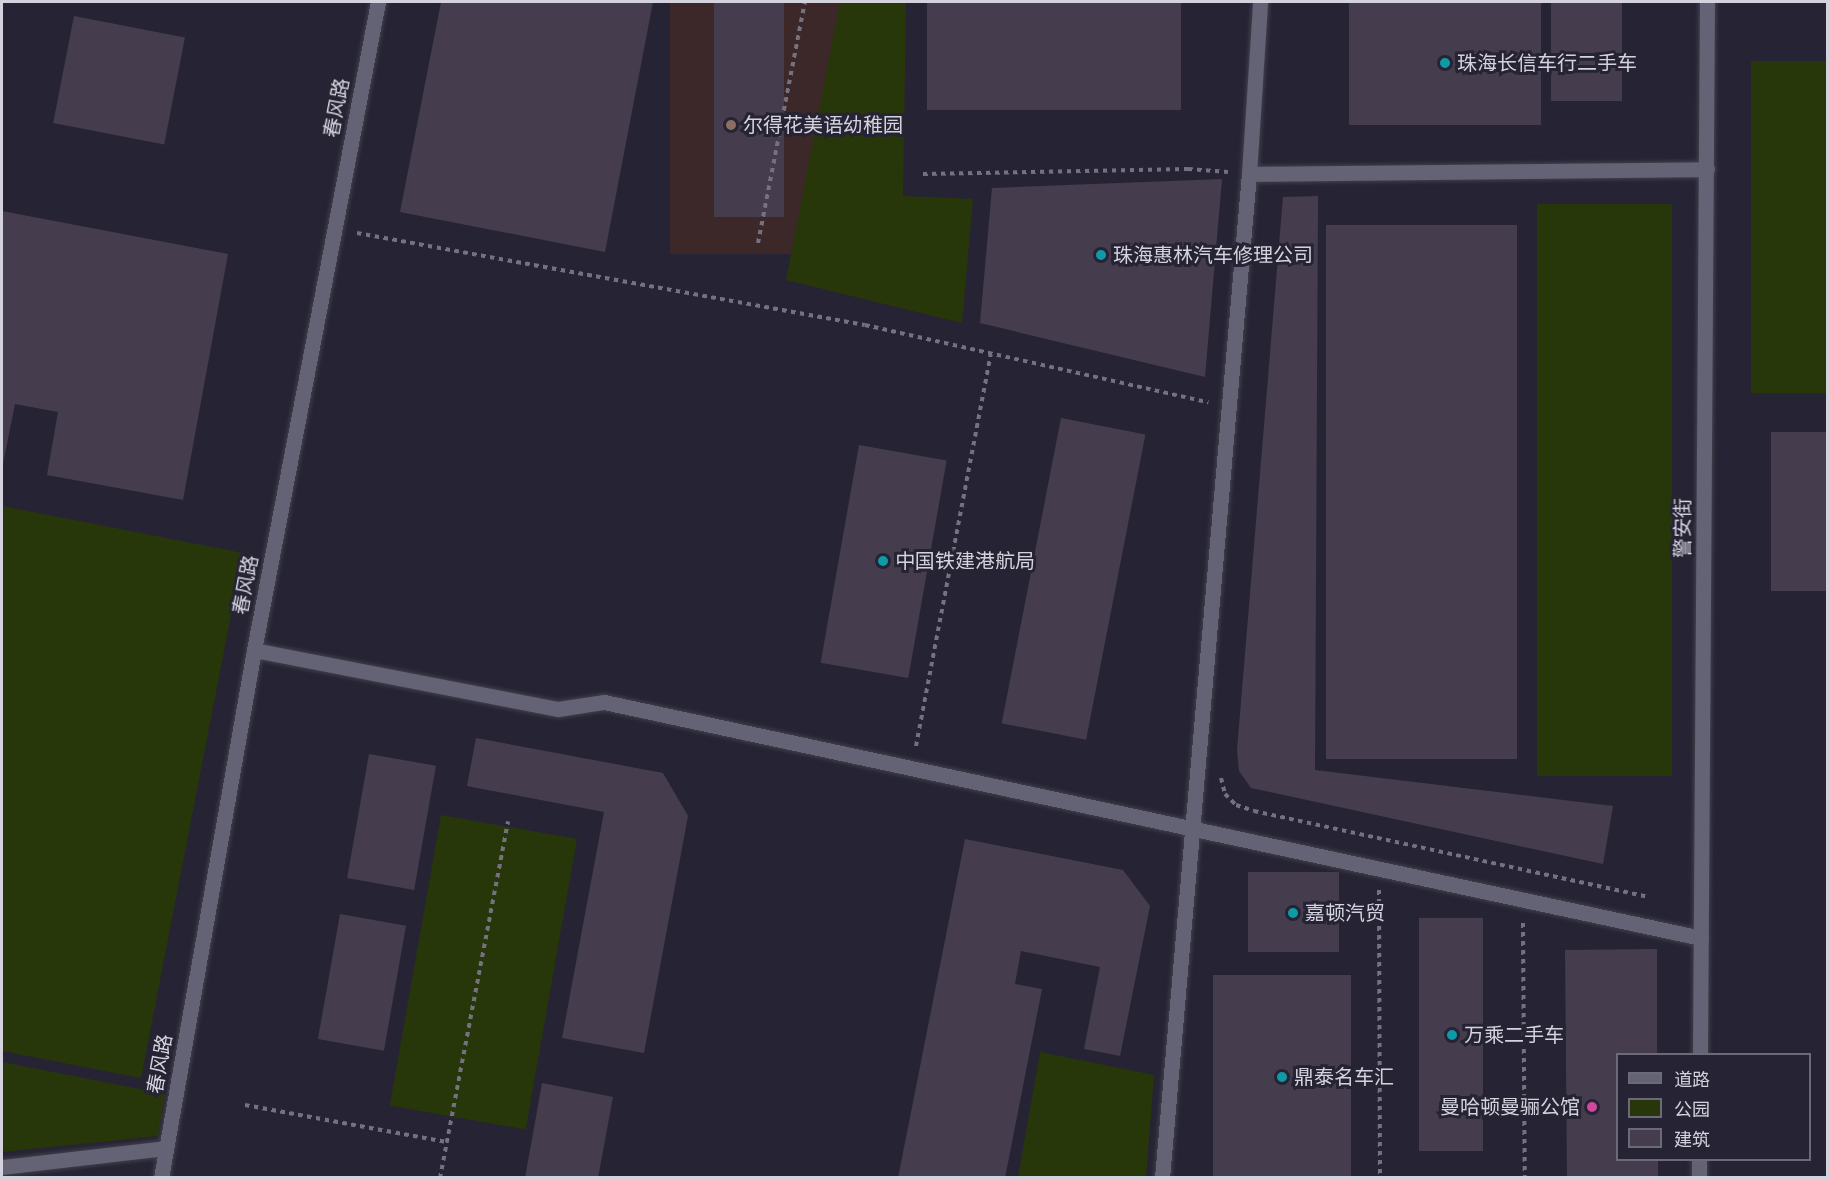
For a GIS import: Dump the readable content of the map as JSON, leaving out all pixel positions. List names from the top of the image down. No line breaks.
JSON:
{"streets":{"street":["春风路","警安街"]},"places":["珠海长信车行二手车","尔得花美语幼稚园","珠海惠林汽车修理公司","中国铁建港航局","嘉顿汽贸","万乘二手车","鼎泰名车汇","曼哈顿曼骊公馆"],"legend":["道路","公园","建筑"]}
